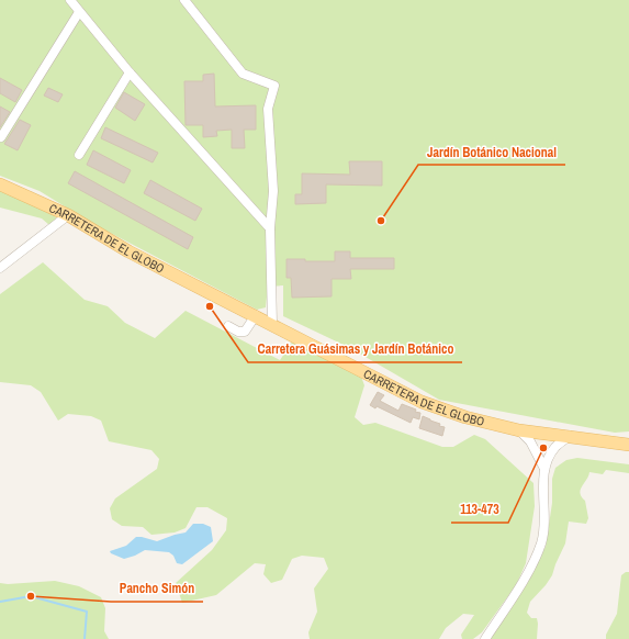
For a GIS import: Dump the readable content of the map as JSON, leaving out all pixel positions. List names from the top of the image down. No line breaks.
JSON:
{"streets":{"main road":["CARRETERA DE EL GLOBO"]},"places":["Jardín Botánico Nacional","Carretera Guásimas y Jardín Botánico","113-473","Pancho Simón"]}
